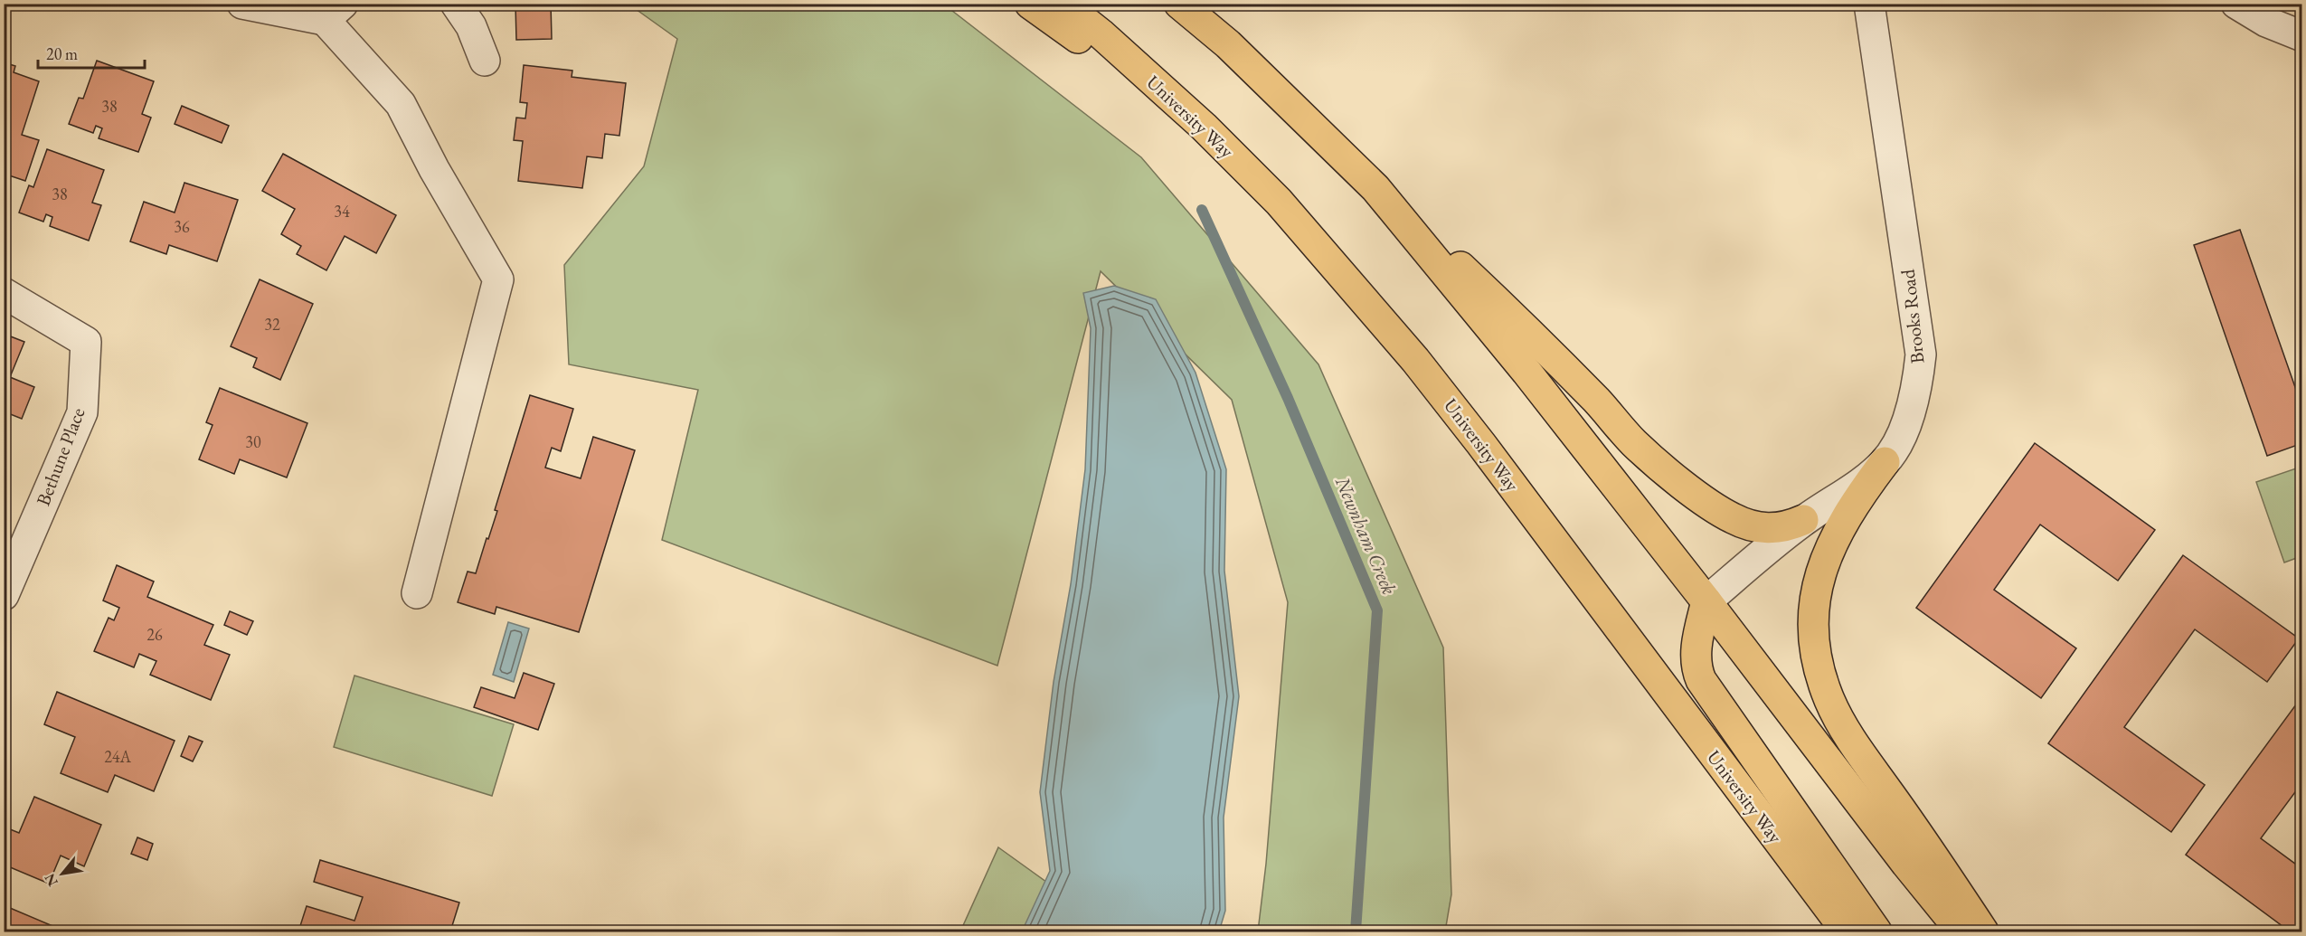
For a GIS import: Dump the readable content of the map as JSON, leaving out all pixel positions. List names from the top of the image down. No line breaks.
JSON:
{"streets":{"main road":["University Way"],"street":["Brooks Road","Bethune Place"]},"water":["Newnham Creek"],"house_numbers":["38","38","34","36","32","30","26","24A"],"scale_bar":"20 m","north":"bottom left"}
